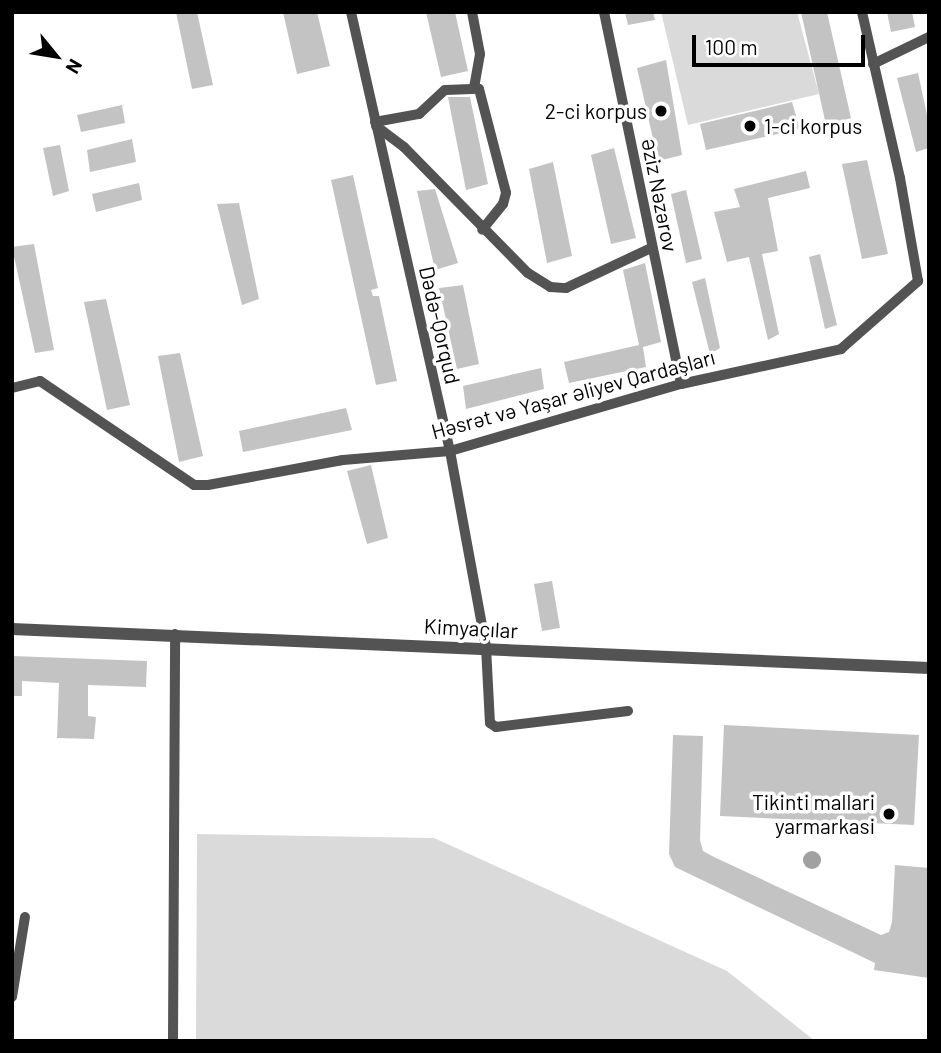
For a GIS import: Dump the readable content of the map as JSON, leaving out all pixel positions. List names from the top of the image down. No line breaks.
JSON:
{"streets":{"street":["Əziz Nəzərov","Dədə-Qorqud","Həsrət və Yaşar Əliyev Qardaşları","Kimyaçılar"]},"crossings":[["Əziz Nəzərov","Həsrət və Yaşar Əliyev Qardaşları"],["Dədə-Qorqud","Həsrət və Yaşar Əliyev Qardaşları"],["Dədə-Qorqud","Kimyaçılar"]],"places":["2-ci korpus","1-ci korpus","Tikinti mallari yarmarkasi"],"scale_bar":"100 m","north":"bottom right"}
